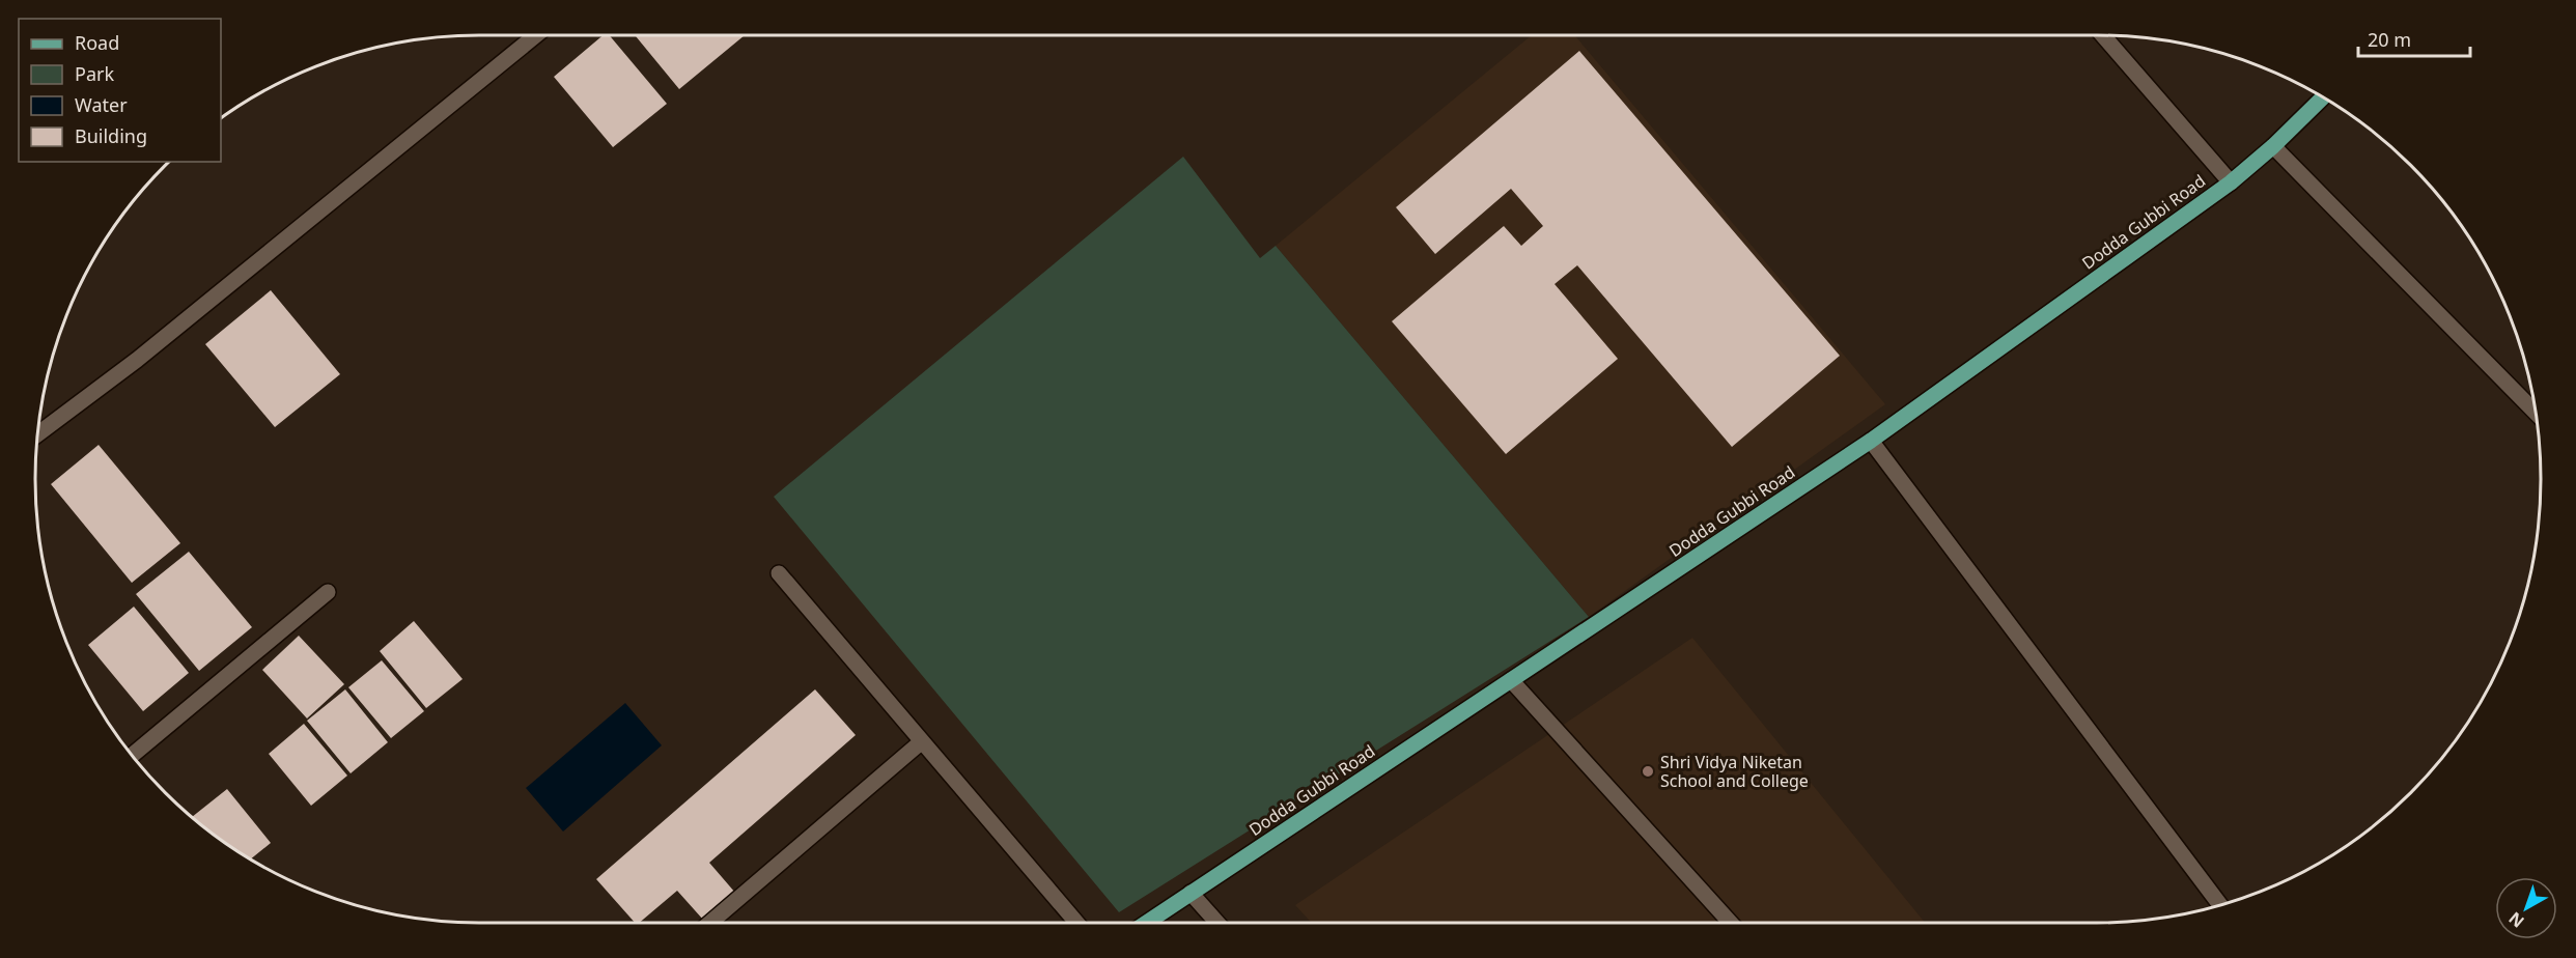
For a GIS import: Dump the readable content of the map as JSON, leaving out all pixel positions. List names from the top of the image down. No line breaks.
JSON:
{"streets":{"main road":["Dodda Gubbi Road"]},"places":["Shri Vidya Niketan School and College"],"legend":["Road","Park","Water","Building"],"scale_bar":"20 m","north":"bottom left"}
